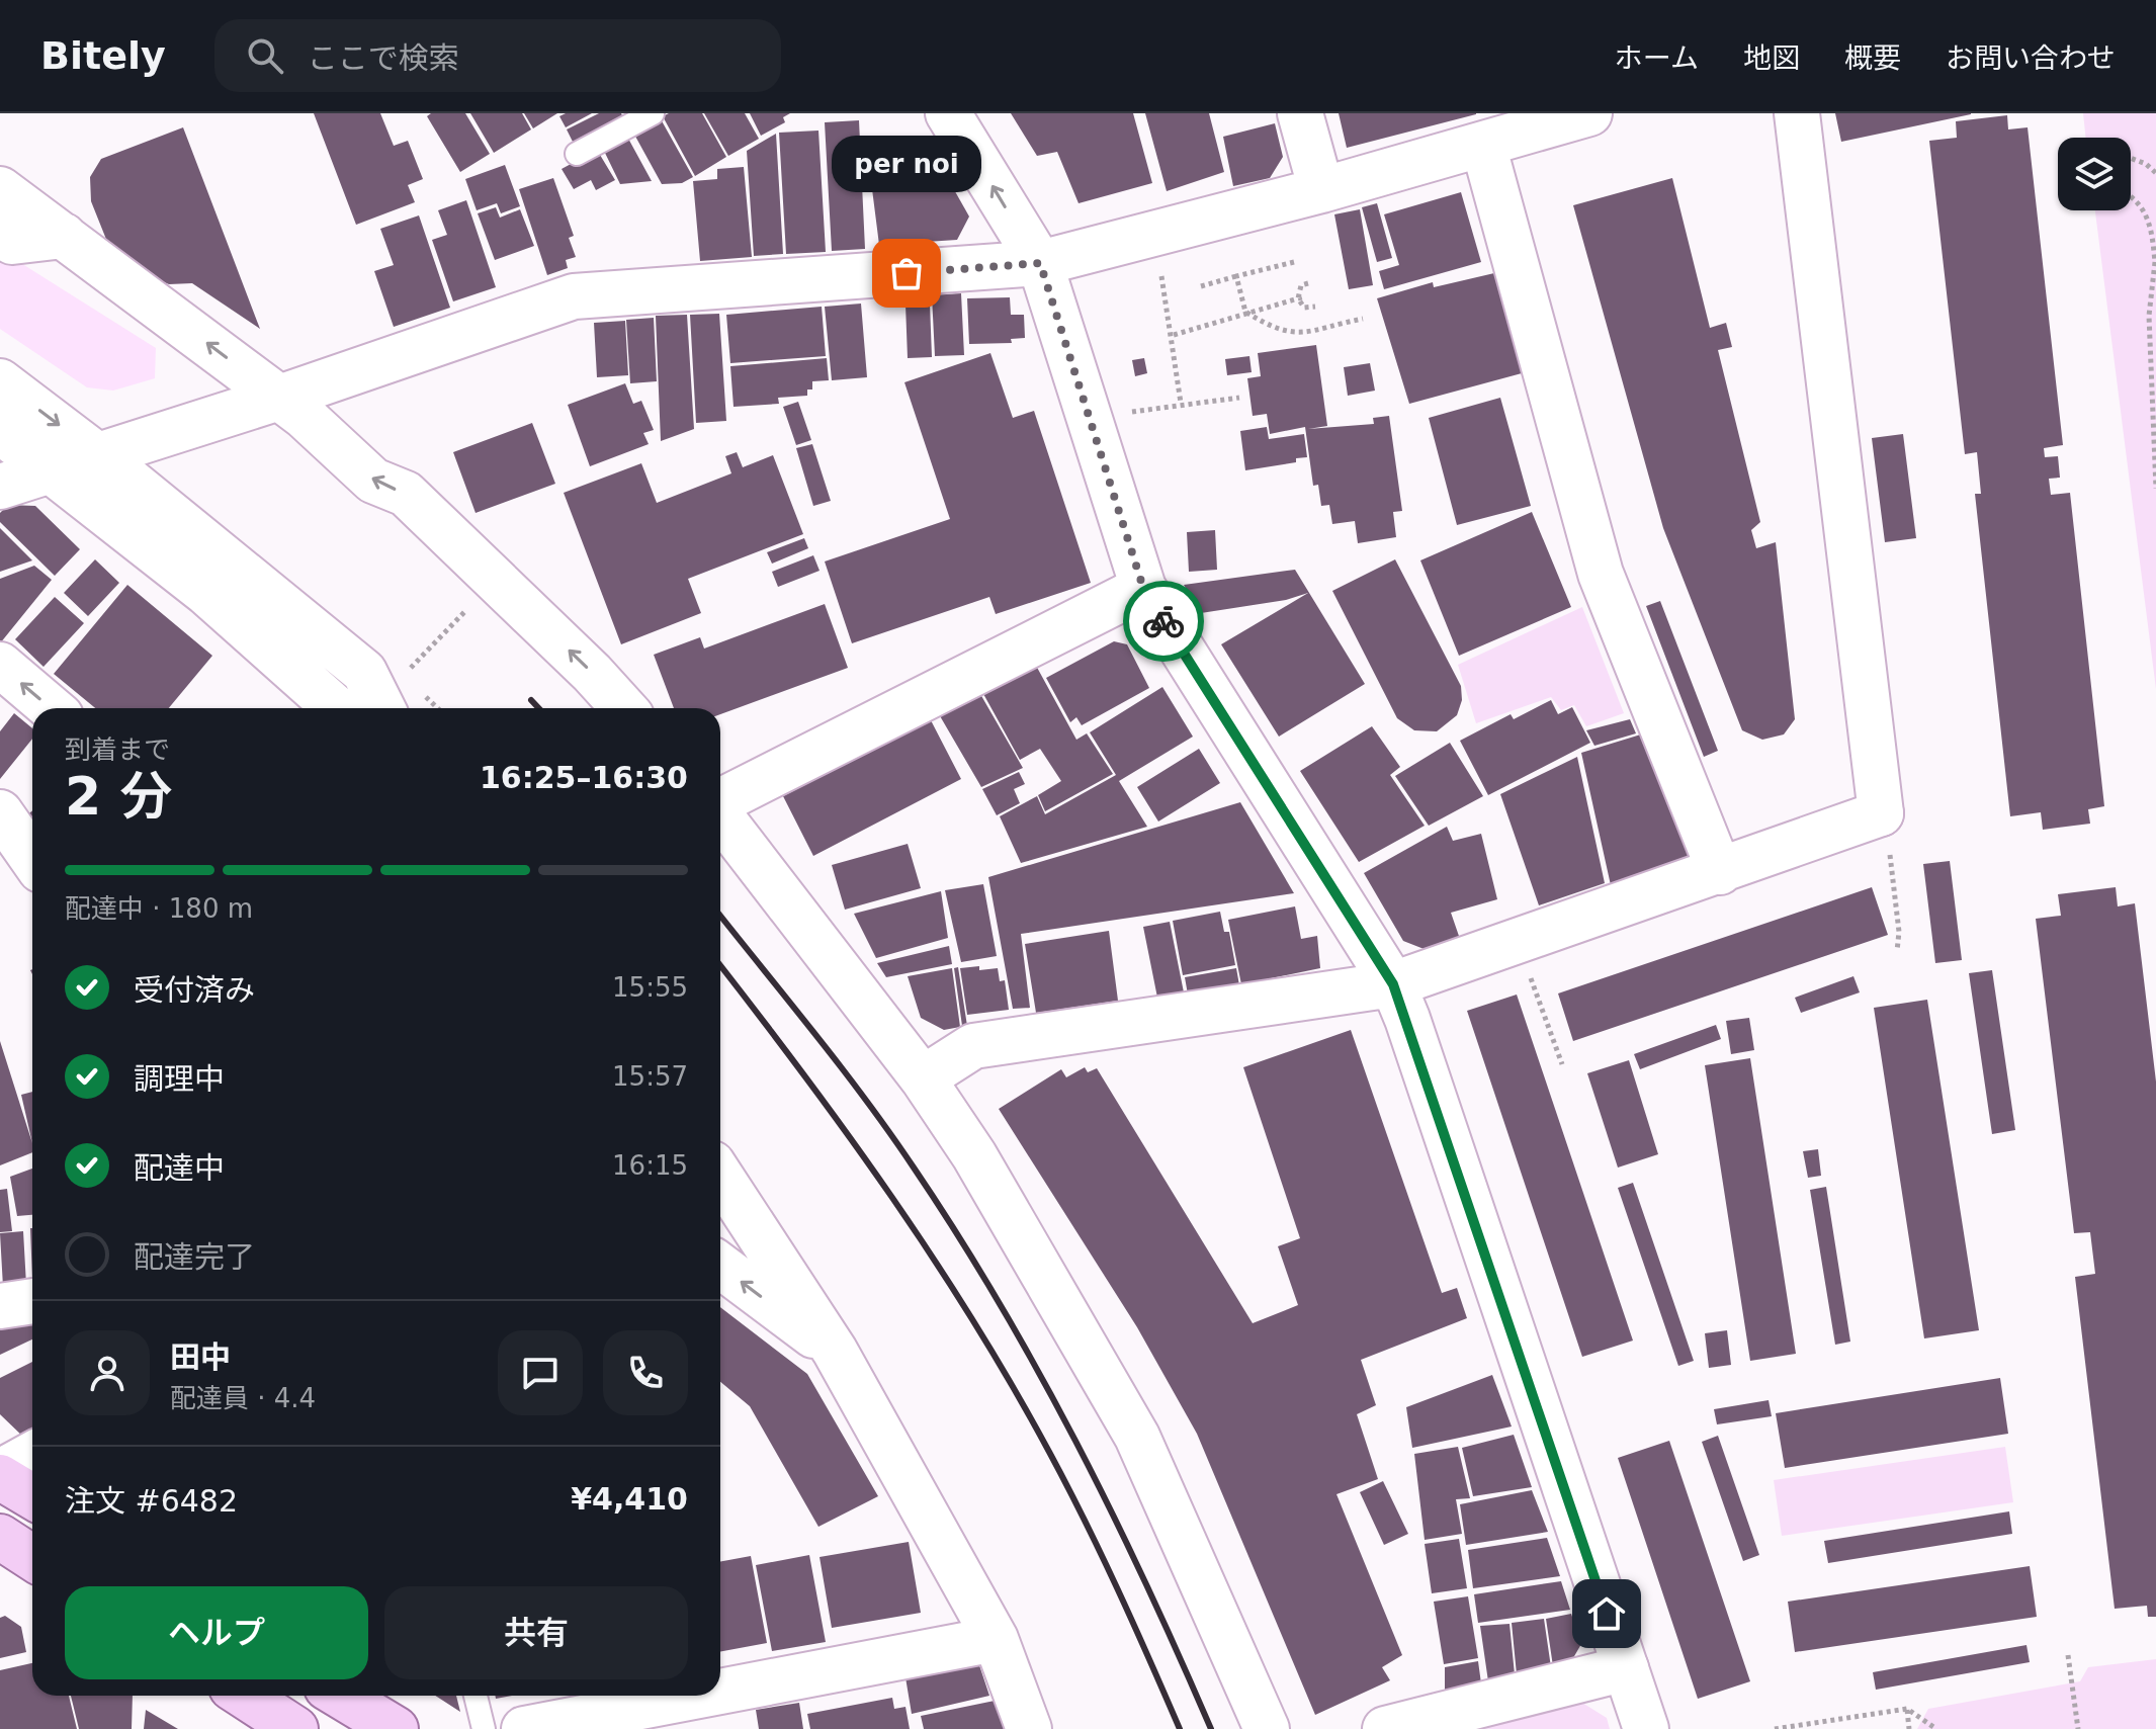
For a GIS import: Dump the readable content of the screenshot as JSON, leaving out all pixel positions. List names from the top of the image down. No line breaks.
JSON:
{"places":["per noi"],"page":{"header":"Bitely","search":"ここで検索","nav":["ホーム","地図","概要","お問い合わせ"],"bubble":"per noi","heading":["2 分","到着まで","16:25–16:30"],"panel":["田中","配達員 · 4.4","注文 #6482","¥4,410"],"bar":"配達中 · 180 m","list":[["受付済み","15:55"],["調理中","15:57"],["配達中","16:15"],"配達完了"],"buttons":["ヘルプ","共有"]}}
